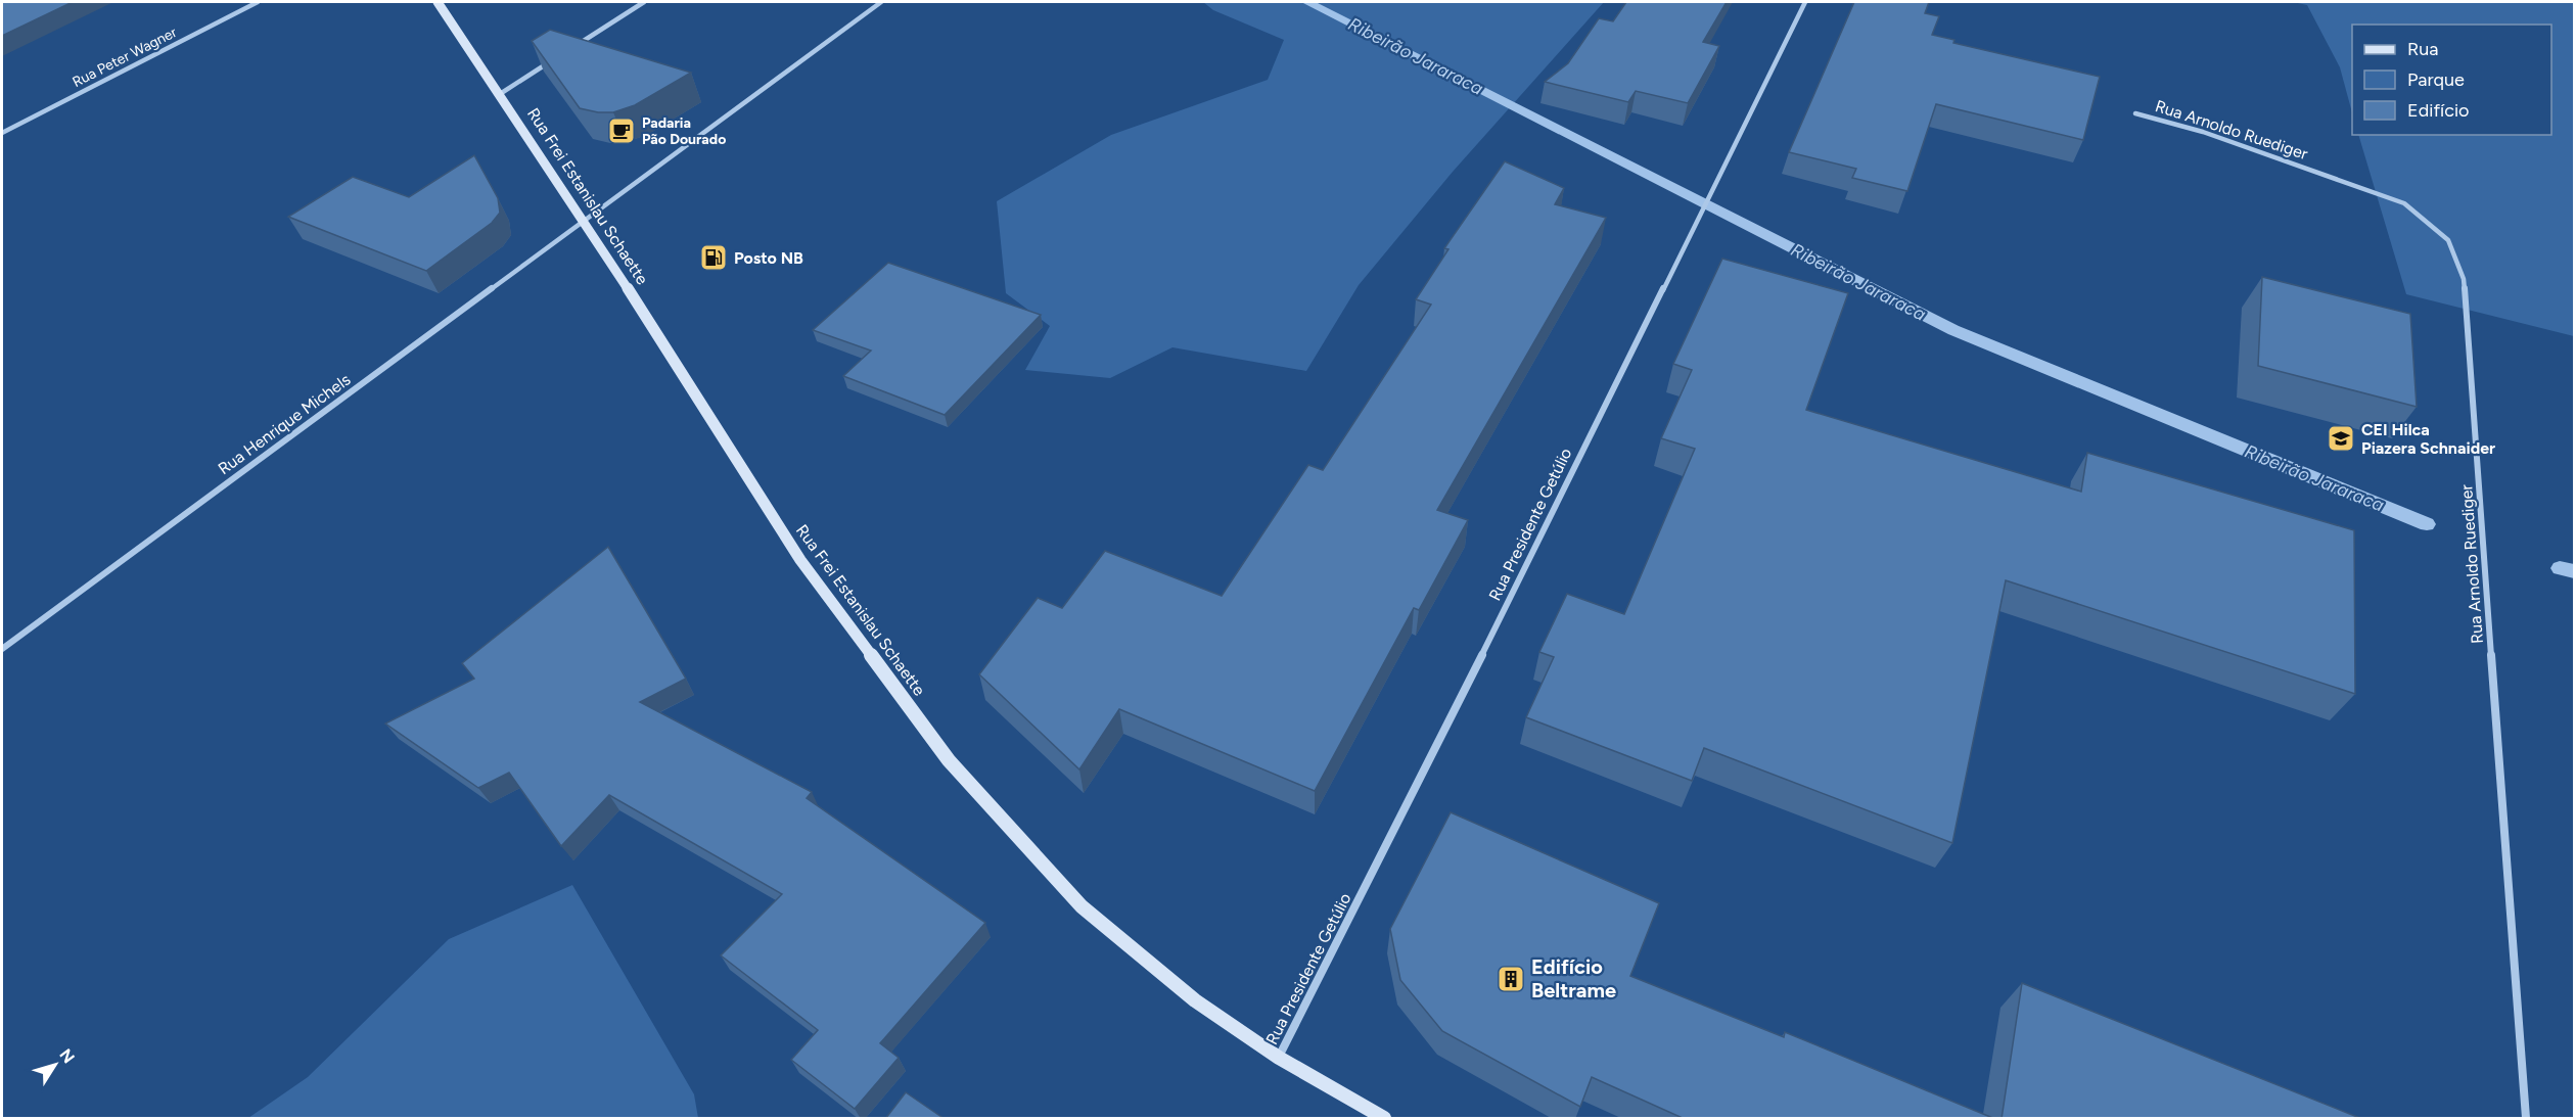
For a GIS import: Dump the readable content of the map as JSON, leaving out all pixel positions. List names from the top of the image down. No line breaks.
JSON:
{"streets":{"main road":["Rua Frei Estanislau Schaette"],"street":["Rua Peter Wagner","Rua Arnoldo Ruediger","Rua Henrique Michels","Rua Presidente Getúlio"]},"crossings":[["Rua Frei Estanislau Schaette","Rua Henrique Michels"],["Rua Frei Estanislau Schaette","Rua Presidente Getúlio"]],"water":["Ribeirão Jararaca"],"places":{"cafe":["Padaria Pão Dourado"],"fuel station":["Posto NB"],"school or university":["CEI Hilca Piazera Schnaider"],"building":["Edifício Beltrame"]},"legend":["Rua","Parque","Edifício"],"north":"top right"}
